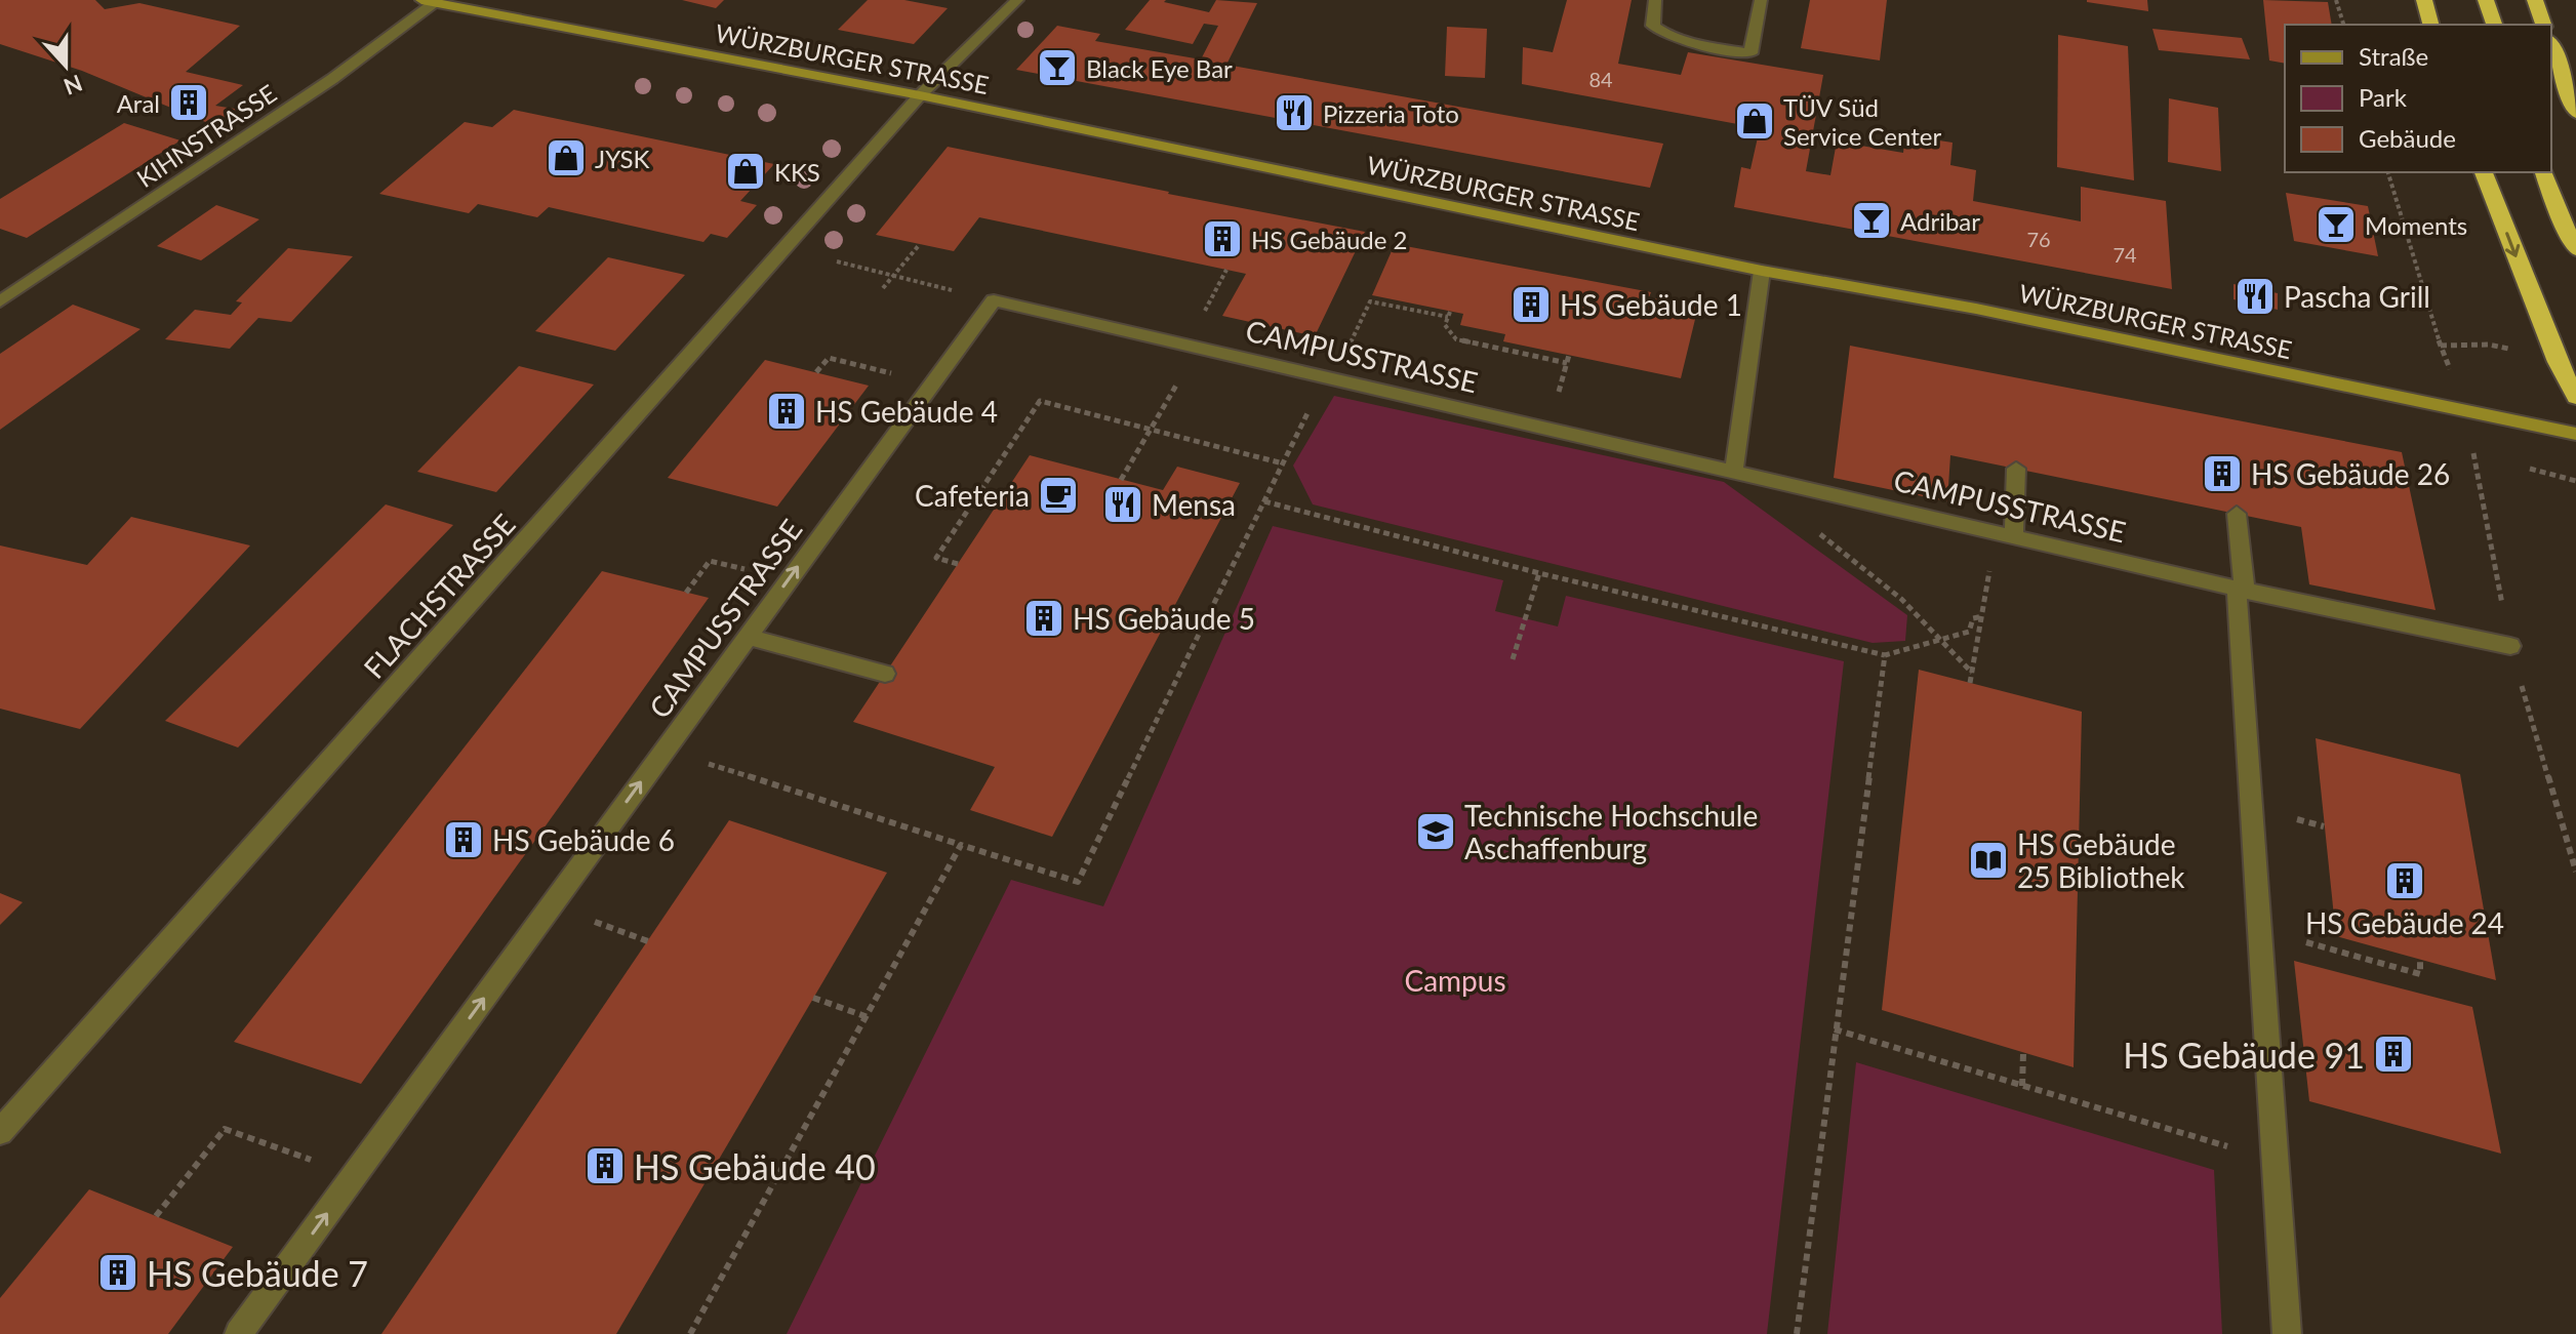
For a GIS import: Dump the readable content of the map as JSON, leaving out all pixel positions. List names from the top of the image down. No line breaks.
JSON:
{"streets":{"main road":["WÜRZBURGER STRASSE"],"street":["KIHNSTRASSE","CAMPUSSTRASSE","FLACHSTRASSE"]},"crossings":[["WÜRZBURGER STRASSE","KIHNSTRASSE"],["WÜRZBURGER STRASSE","FLACHSTRASSE"]],"one_way":["CAMPUSSTRASSE"],"parks":["Campus"],"places":{"bar":["Black Eye Bar","Adribar","Moments"],"building":["Aral","HS Gebäude 2","HS Gebäude 1","HS Gebäude 4","HS Gebäude 26","HS Gebäude 5","HS Gebäude 6","HS Gebäude 24","HS Gebäude 91","HS Gebäude 40","HS Gebäude 7"],"restaurant":["Pizzeria Toto","Pascha Grill","Mensa"],"shop":["TÜV Süd Service Center","JYSK","KKS"],"cafe":["Cafeteria"],"school or university":["Technische Hochschule Aschaffenburg"],"library":["HS Gebäude 25 Bibliothek"]},"house_numbers":["84","76","74"],"legend":["Straße","Park","Gebäude"],"north":"bottom"}
